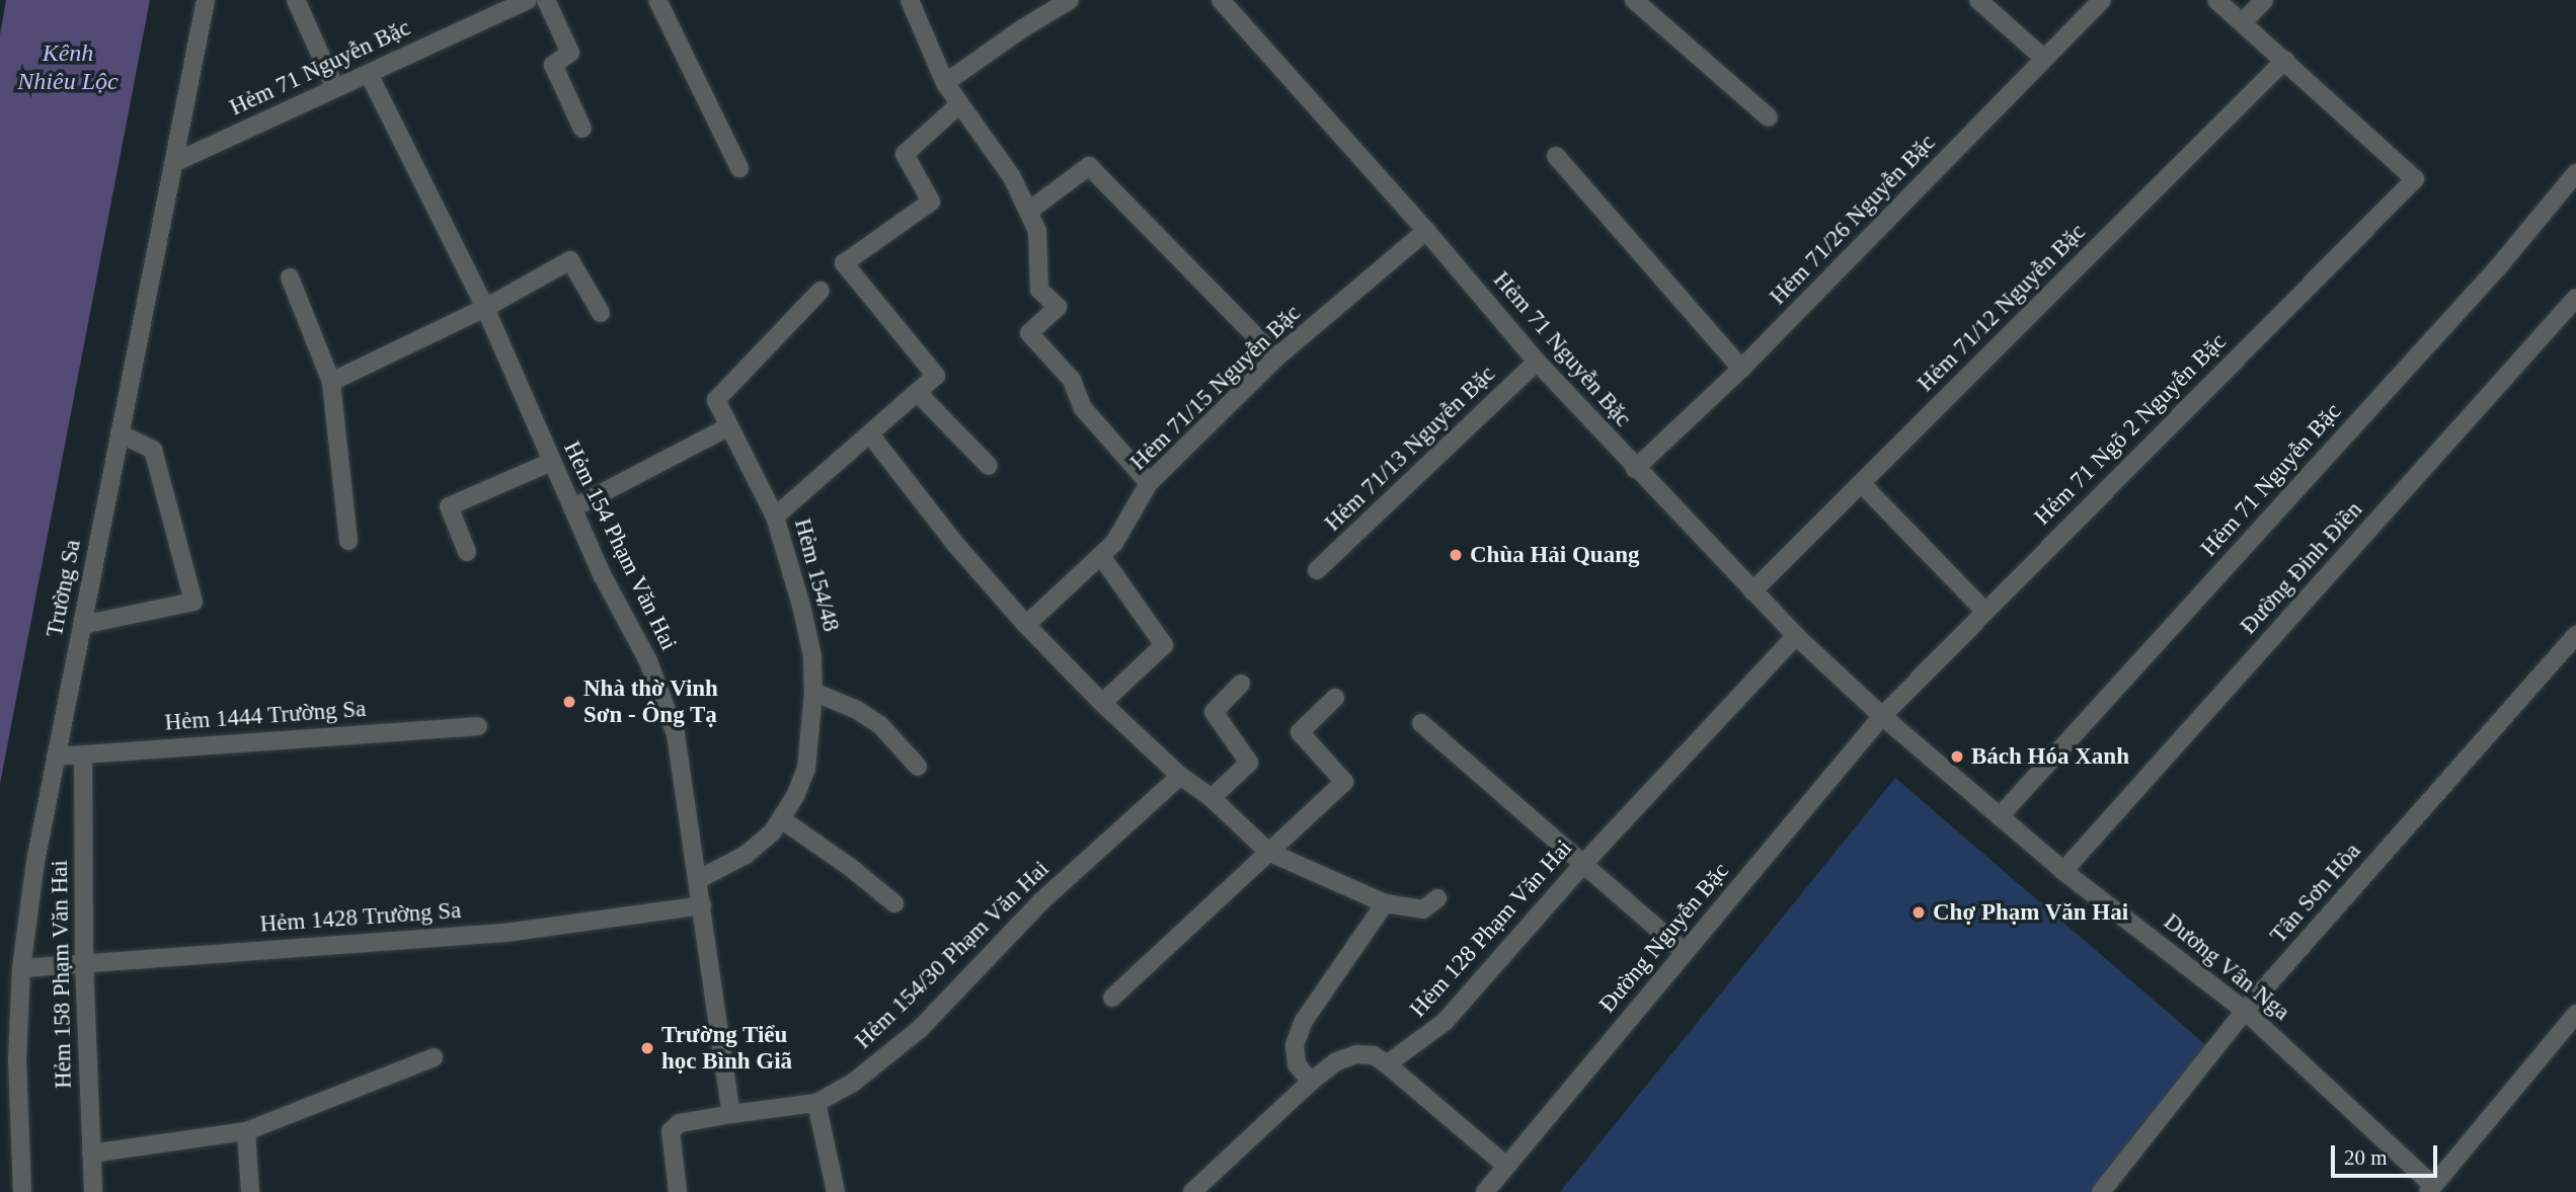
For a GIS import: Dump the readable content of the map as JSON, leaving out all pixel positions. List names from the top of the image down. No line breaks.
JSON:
{"streets":{"street":["Hẻm 71 Nguyễn Bặc","Hẻm 71/26 Nguyễn Bặc","Hẻm 71/12 Nguyễn Bặc","Hẻm 71/15 Nguyễn Bặc","Hẻm 71 Ngõ 2 Nguyễn Bặc","Hẻm 71/13 Nguyễn Bặc","Hẻm 154 Phạm Văn Hai","Đường Đinh Điền","Hẻm 154/48","Trường Sa","Hẻm 1444 Trường Sa","Tân Sơn Hòa","Hẻm 1428 Trường Sa","Hẻm 128 Phạm Văn Hai","Đường Nguyễn Bặc","Hẻm 154/30 Phạm Văn Hai","Dương Vân Nga","Hẻm 158 Phạm Văn Hai"]},"crossings":[["Hẻm 71 Nguyễn Bặc","Hẻm 71/26 Nguyễn Bặc"],["Hẻm 71 Nguyễn Bặc","Hẻm 71/12 Nguyễn Bặc"],["Hẻm 71 Nguyễn Bặc","Hẻm 71/15 Nguyễn Bặc"],["Hẻm 71 Nguyễn Bặc","Hẻm 71 Ngõ 2 Nguyễn Bặc"],["Hẻm 71 Nguyễn Bặc","Hẻm 71/13 Nguyễn Bặc"],["Hẻm 71 Nguyễn Bặc","Hẻm 154 Phạm Văn Hai"],["Hẻm 71 Nguyễn Bặc","Trường Sa"],["Hẻm 71 Nguyễn Bặc","Hẻm 128 Phạm Văn Hai"],["Hẻm 71 Nguyễn Bặc","Đường Nguyễn Bặc"],["Hẻm 71 Nguyễn Bặc","Dương Vân Nga"],["Hẻm 71/12 Nguyễn Bặc","Hẻm 71 Ngõ 2 Nguyễn Bặc"],["Hẻm 71 Ngõ 2 Nguyễn Bặc","Đường Nguyễn Bặc"],["Hẻm 71 Ngõ 2 Nguyễn Bặc","Dương Vân Nga"],["Hẻm 154 Phạm Văn Hai","Hẻm 154/48"],["Hẻm 154 Phạm Văn Hai","Hẻm 1428 Trường Sa"],["Hẻm 154 Phạm Văn Hai","Hẻm 154/30 Phạm Văn Hai"],["Đường Đinh Điền","Dương Vân Nga"],["Trường Sa","Hẻm 1444 Trường Sa"],["Trường Sa","Hẻm 1428 Trường Sa"],["Hẻm 1444 Trường Sa","Hẻm 158 Phạm Văn Hai"],["Tân Sơn Hòa","Dương Vân Nga"],["Hẻm 1428 Trường Sa","Hẻm 158 Phạm Văn Hai"],["Đường Nguyễn Bặc","Dương Vân Nga"]],"water":["Kênh Nhiêu Lộc"],"places":["Chùa Hải Quang","Nhà thờ Vinh Sơn - Ông Tạ","Bách Hóa Xanh","Chợ Phạm Văn Hai","Trường Tiểu học Bình Giã"],"scale_bar":"20 m"}
